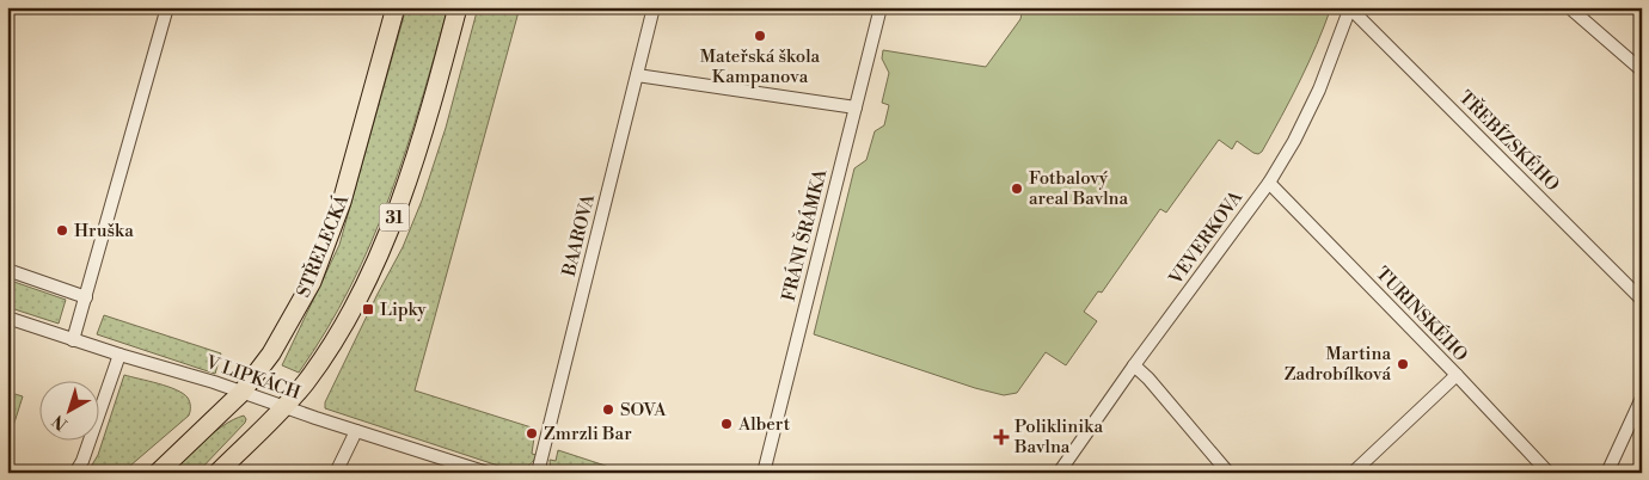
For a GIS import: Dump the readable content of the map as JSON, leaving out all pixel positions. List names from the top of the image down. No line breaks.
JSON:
{"streets":{"main road":["31","STŘELECKÁ"],"street":["TŘEBÍZSKÉHO","BAAROVA","FRÁNI ŠRÁMKA","VEVERKOVA","TURINSKÉHO","V LIPKÁCH"]},"crossings":[["TŘEBÍZSKÉHO","VEVERKOVA"],["31","V LIPKÁCH"],["VEVERKOVA","TURINSKÉHO"],["STŘELECKÁ","V LIPKÁCH"]],"places":{"other":["Mateřská škola Kampanova","Fotbalový areal Bavlna","Hruška","Martina Zadrobílková","SOVA","Albert","Zmrzli Bar"],"transit":["Lipky"],"health":["Poliklinika Bavlna"]},"north":"bottom left"}
